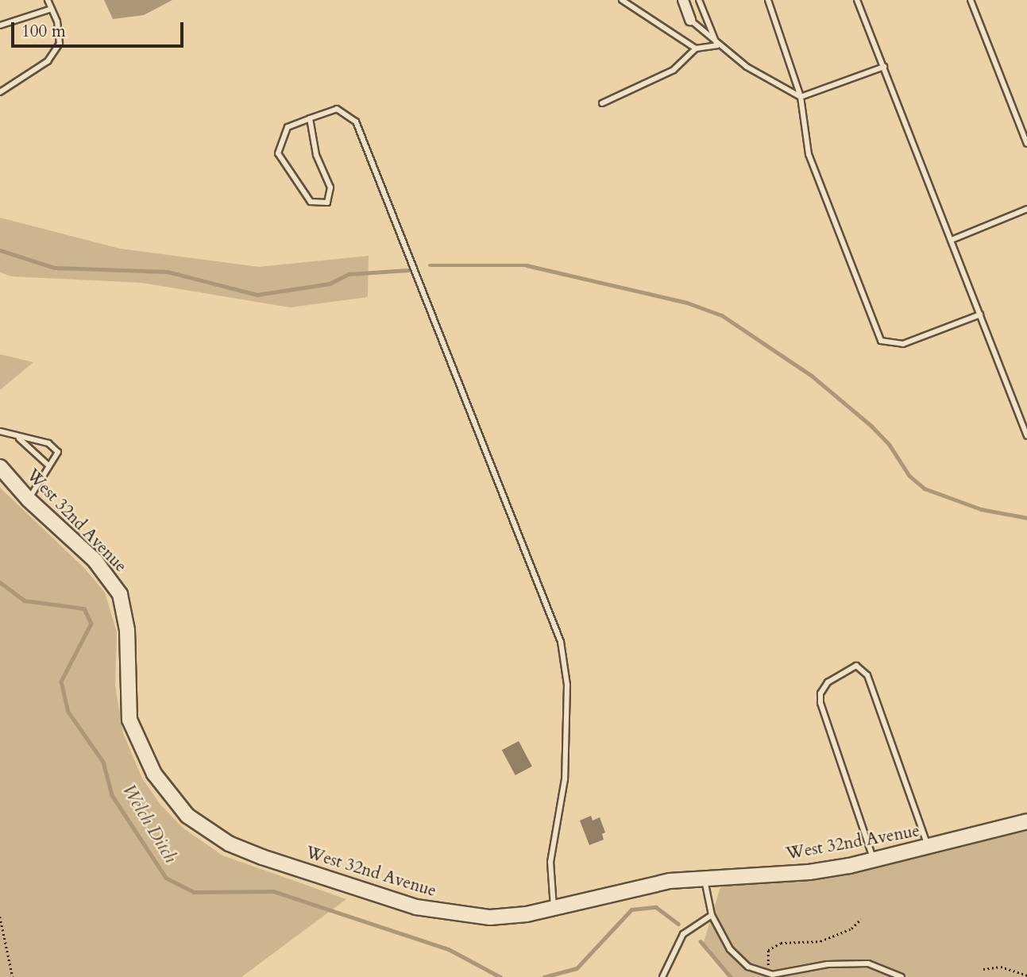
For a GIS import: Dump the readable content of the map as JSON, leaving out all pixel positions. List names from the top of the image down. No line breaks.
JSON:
{"streets":{"street":["West 32nd Avenue"]},"water":["Welch Ditch"],"scale_bar":"100 m"}
